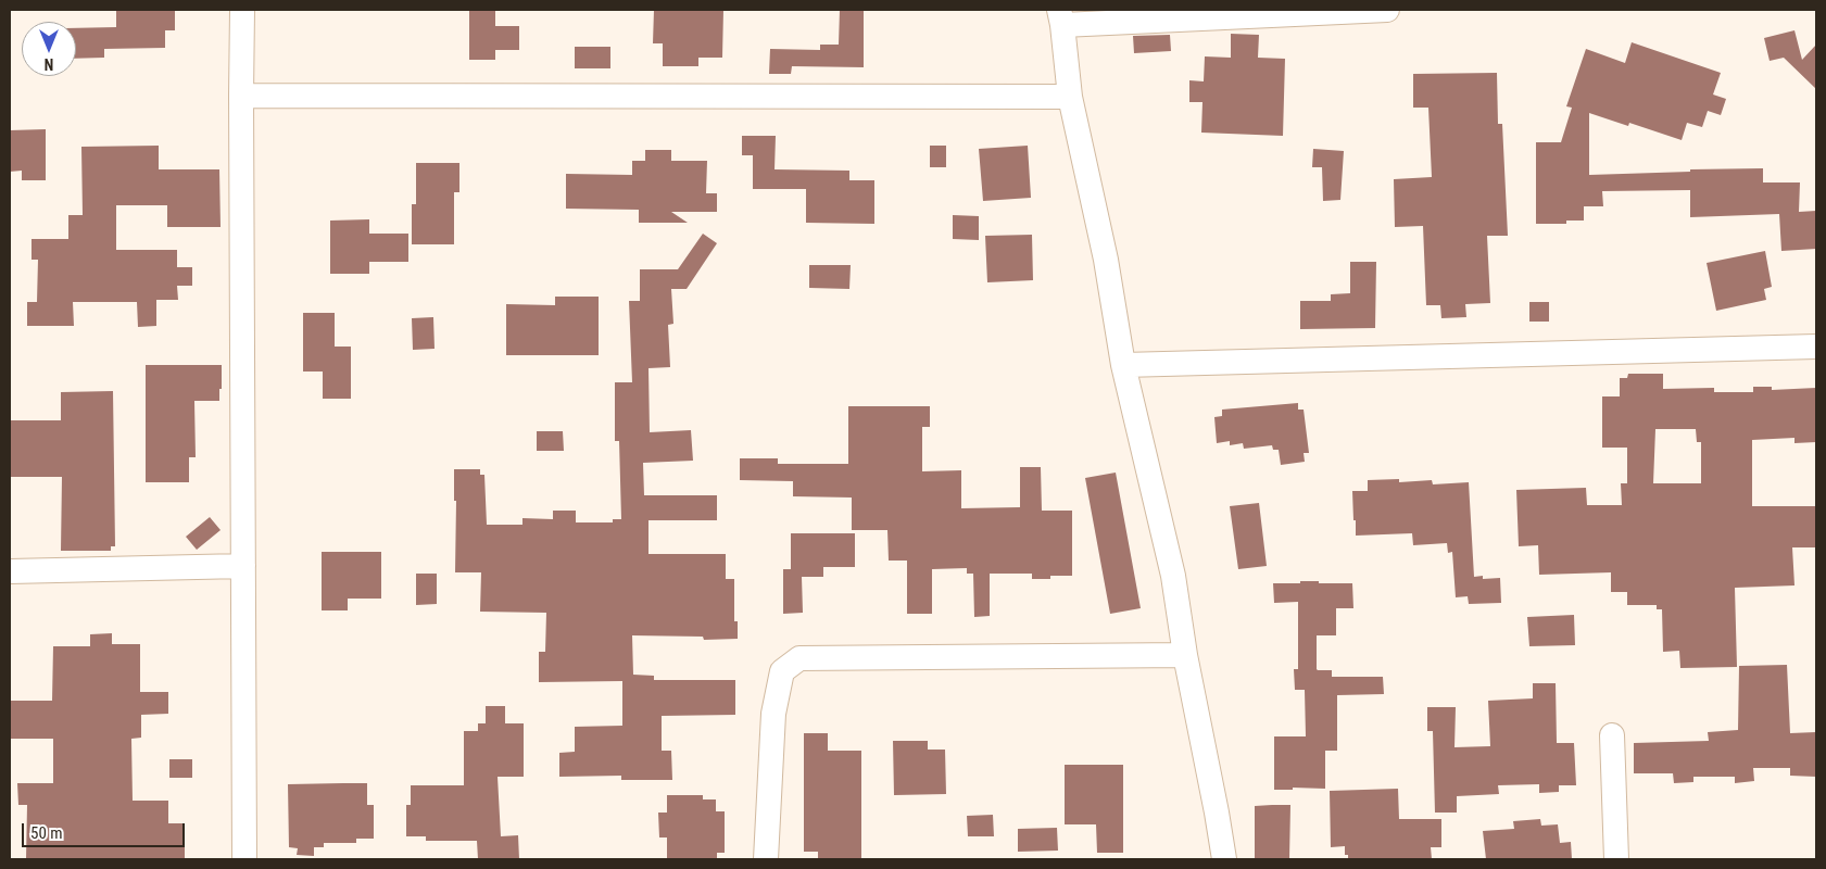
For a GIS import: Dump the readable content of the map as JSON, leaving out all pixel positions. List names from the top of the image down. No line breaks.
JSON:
{"scale_bar":"50 m","north":"bottom"}
